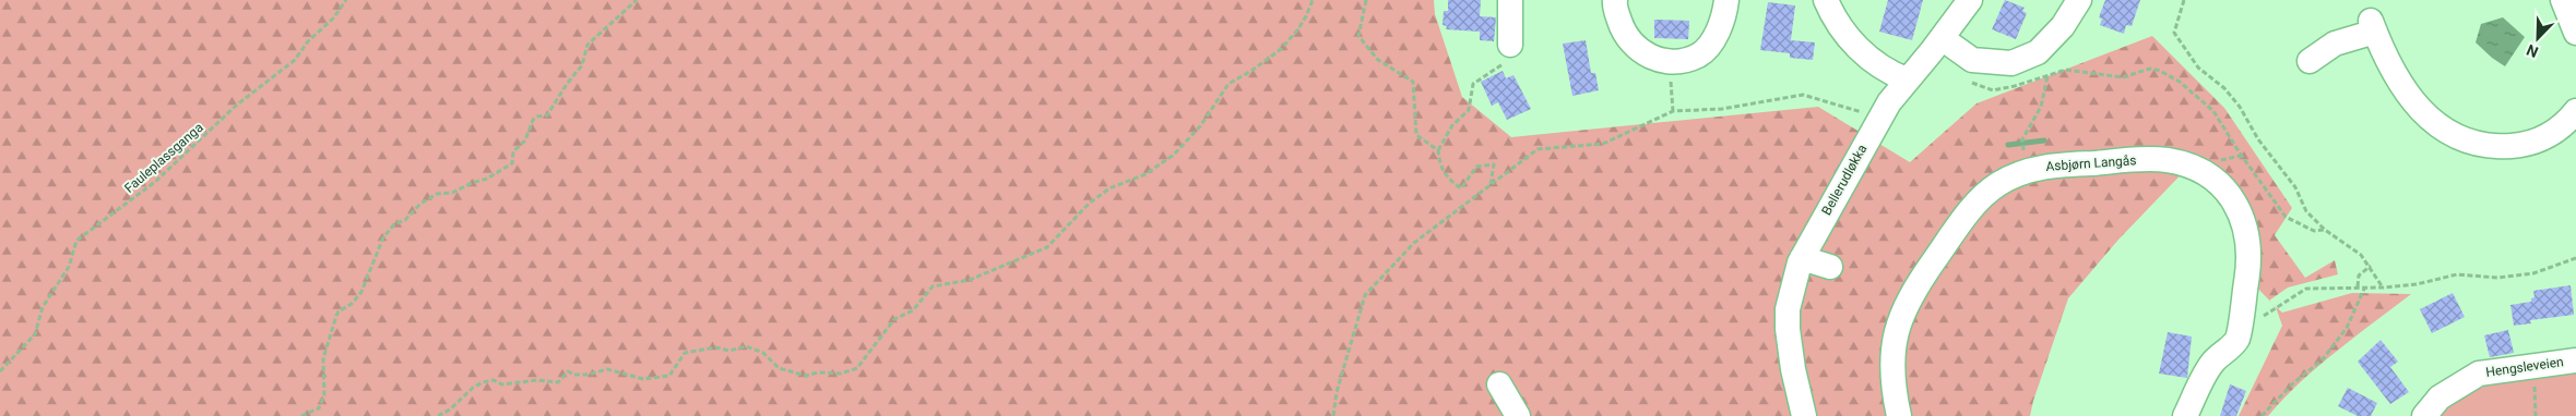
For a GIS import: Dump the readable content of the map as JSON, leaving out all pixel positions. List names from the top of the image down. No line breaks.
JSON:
{"streets":{"street":["Asbjørn Langås","Bellerudløkka","Hengsleveien"],"path":["Fauleplassganga"]},"north":"bottom left"}
